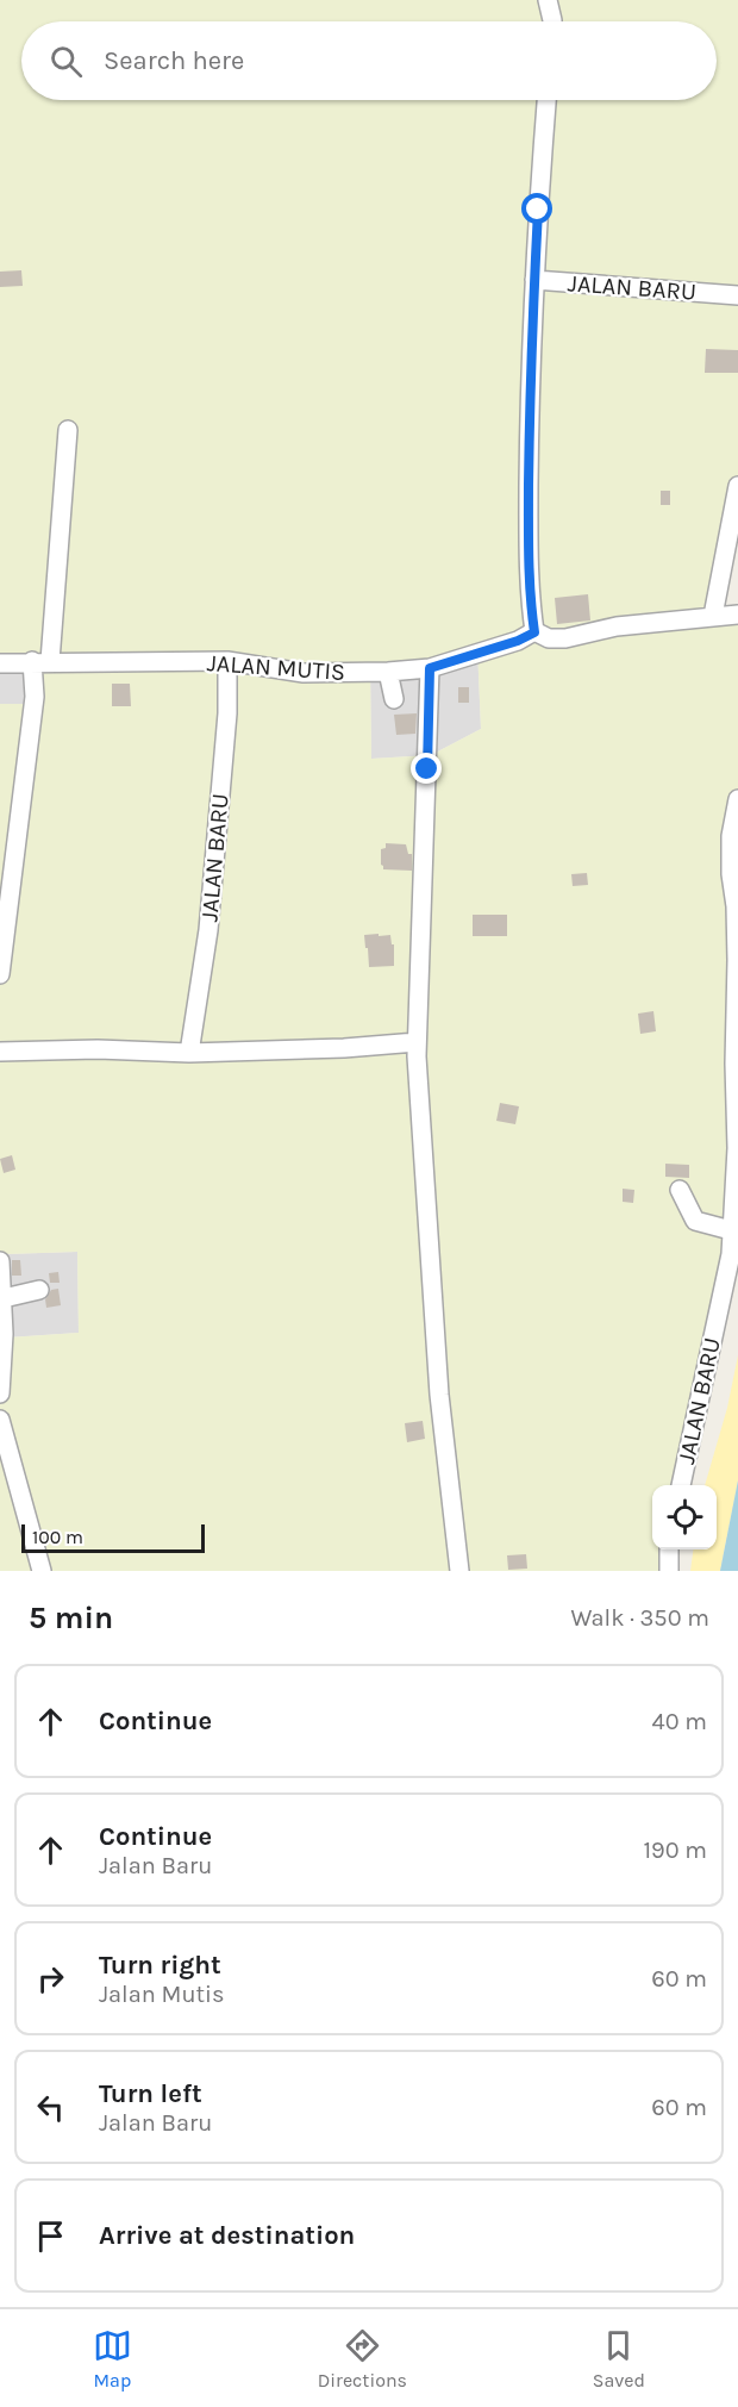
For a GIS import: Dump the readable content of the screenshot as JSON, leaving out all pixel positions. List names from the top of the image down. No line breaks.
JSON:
{"streets":{"street":["JALAN BARU","JALAN MUTIS"]},"crossings":[["JALAN BARU","JALAN MUTIS"]],"scale_bar":"100 m","page":{"search":"Search here","scale":"100 m","heading":["5 min","Walk · 350 m"],"list":[["Continue","40 m"],["Continue","Jalan Baru","190 m"],["Turn right","Jalan Mutis","60 m"],["Turn left","Jalan Baru","60 m"],"Arrive at destination"],"nav":["Map","Directions","Saved"]}}
